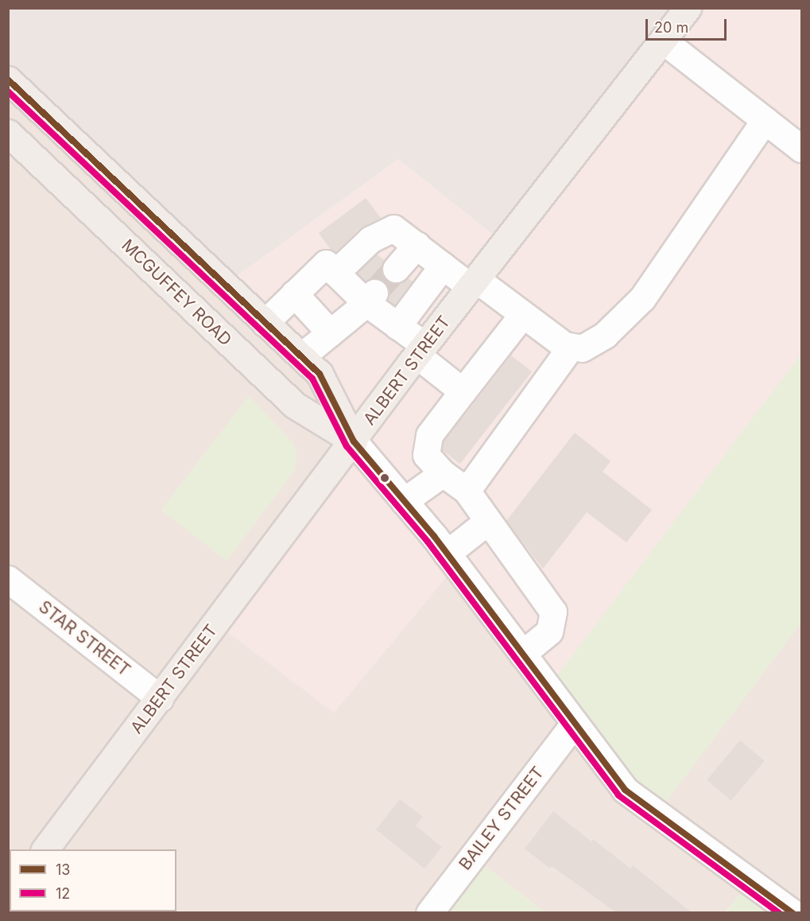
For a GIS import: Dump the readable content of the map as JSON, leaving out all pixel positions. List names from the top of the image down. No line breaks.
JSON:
{"streets":{"main road":["MCGUFFEY ROAD","ALBERT STREET"],"street":["STAR STREET","BAILEY STREET"]},"crossings":[["MCGUFFEY ROAD","ALBERT STREET"],["MCGUFFEY ROAD","BAILEY STREET"],["ALBERT STREET","STAR STREET"]],"lines":["transit line 13","transit line 12"],"legend":["13","12"],"scale_bar":"20 m"}
